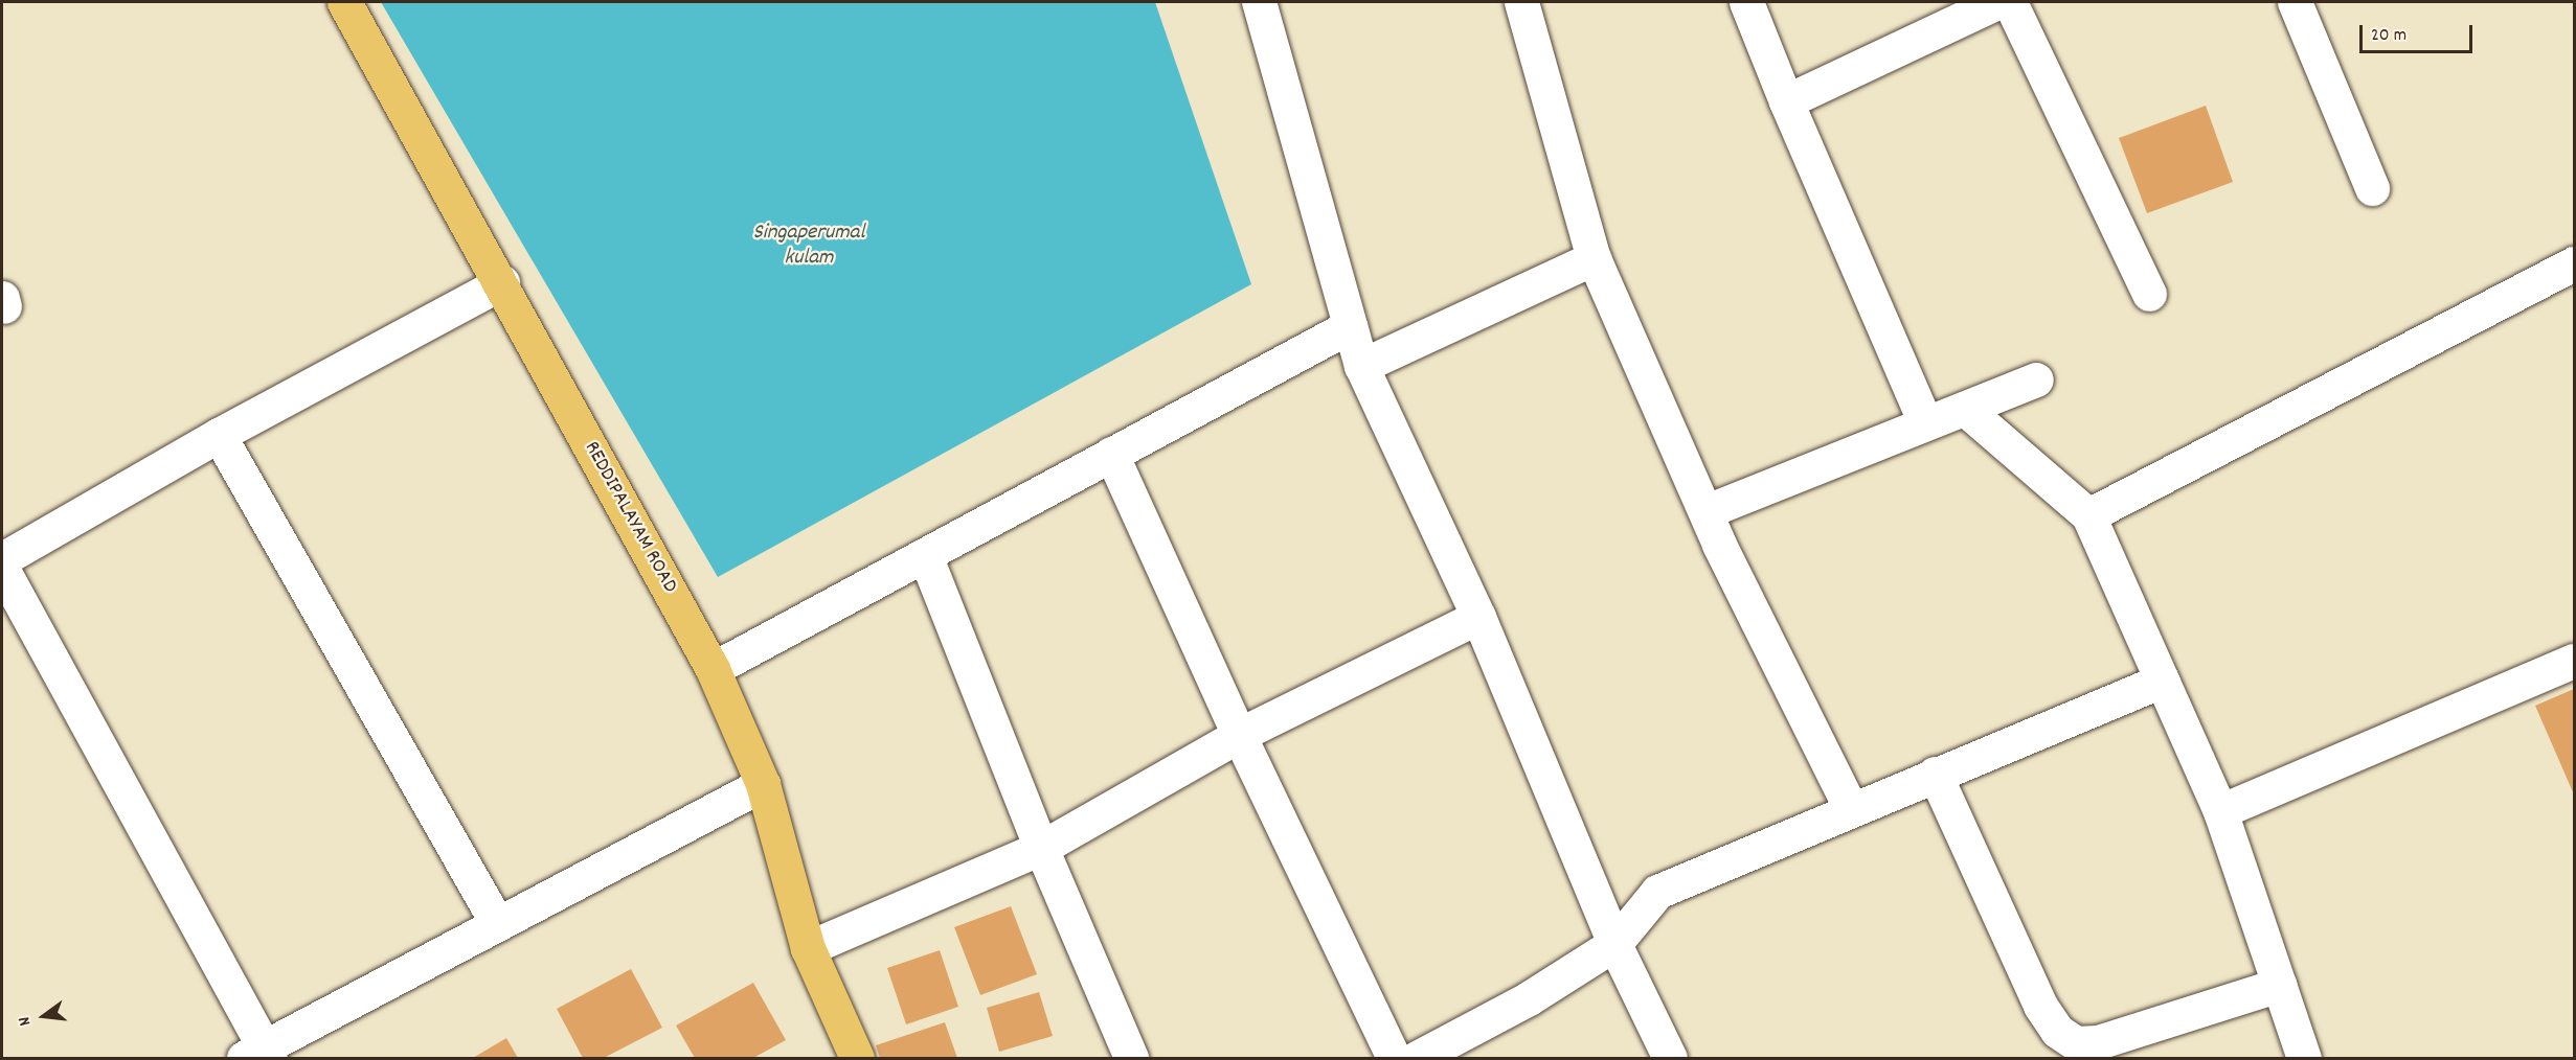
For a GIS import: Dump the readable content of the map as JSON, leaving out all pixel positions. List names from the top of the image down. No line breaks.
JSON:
{"streets":{"main road":["REDDIPALAYAM ROAD"]},"water":["Singaperumal kulam"],"scale_bar":"20 m","north":"left"}
